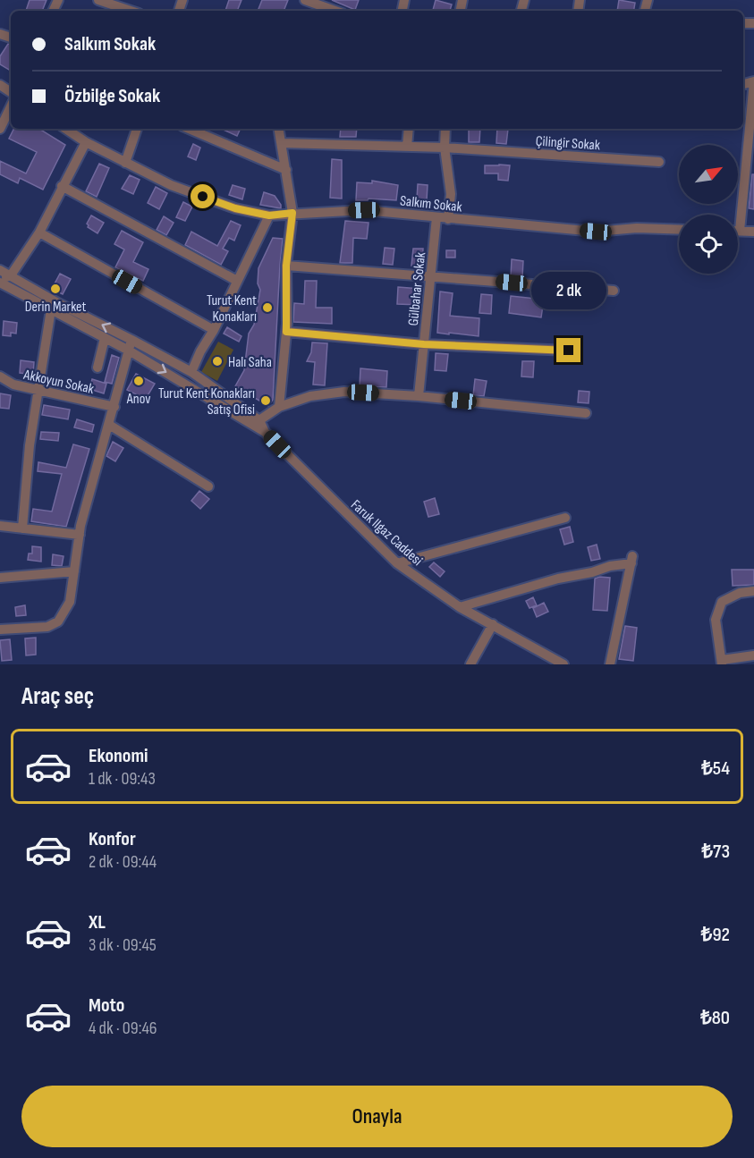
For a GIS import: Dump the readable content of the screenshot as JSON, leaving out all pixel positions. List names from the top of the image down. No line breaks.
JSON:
{"streets":{"street":["Çilingir Sokak","Salkım Sokak","Gülbahar Sokak","Akkoyun Sokak","Faruk Ilgaz Caddesi"]},"crossings":[["Salkım Sokak","Gülbahar Sokak"]],"places":["Derin Market","Turut Kent Konakları","Halı Saha","Anov","Turut Kent Konakları Satış Ofisi"],"north":"top right","page":{"banner":["Salkım Sokak","Özbilge Sokak"],"bubble":"2 dk","heading":"Araç seç","list":[{"name":"Ekonomi","note":"1 dk · 09:43","value":"₺54"},{"name":"Konfor","note":"2 dk · 09:44","value":"₺73"},{"name":"XL","note":"3 dk · 09:45","value":"₺92"},{"name":"Moto","note":"4 dk · 09:46","value":"₺80"}],"buttons":"Onayla"}}
